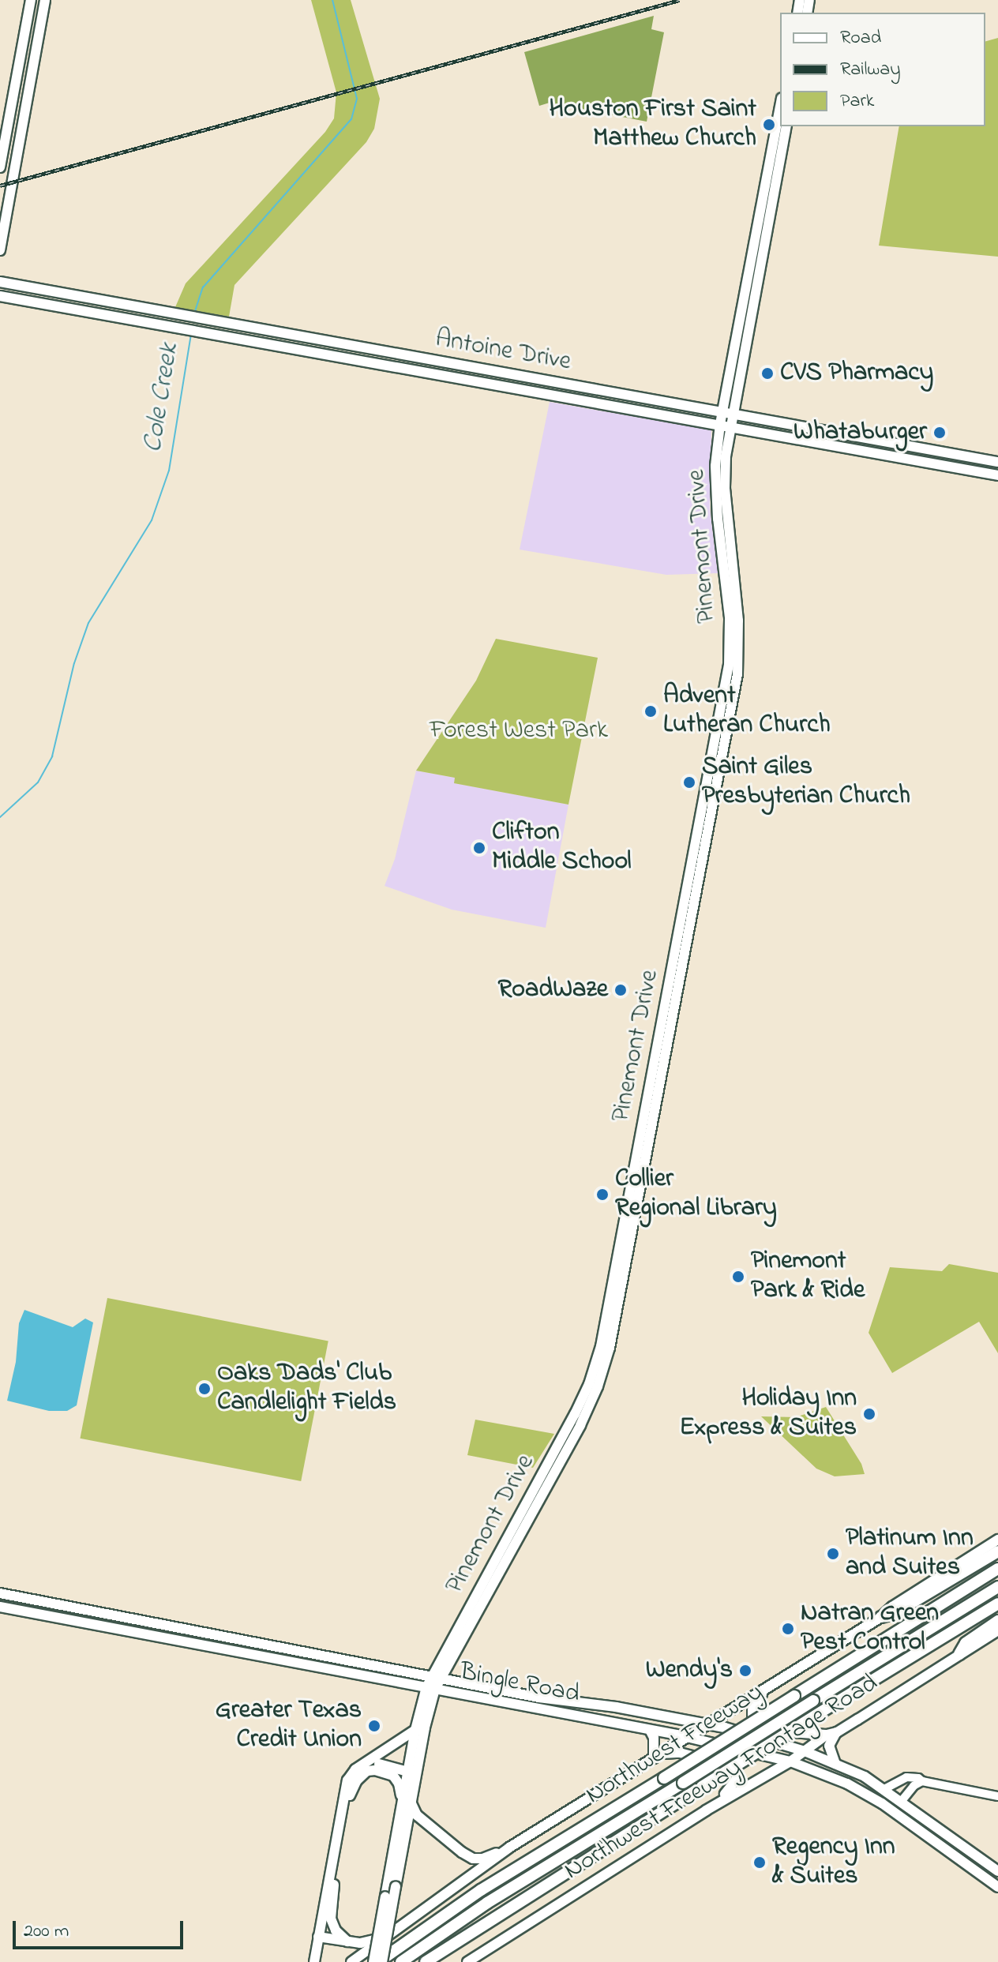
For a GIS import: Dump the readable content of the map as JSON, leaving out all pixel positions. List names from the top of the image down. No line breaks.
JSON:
{"streets":{"highway":["Northwest Freeway"],"main road":["Antoine Drive","Pinemont Drive","Bingle Road","Northwest Freeway Frontage Road"]},"crossings":[["Antoine Drive","Pinemont Drive"],["Pinemont Drive","Bingle Road"],["Pinemont Drive","Northwest Freeway"],["Bingle Road","Northwest Freeway Frontage Road"]],"water":["Cole Creek"],"parks":["Forest West Park"],"places":["Houston First Saint Matthew Church","CVS Pharmacy","Whataburger","Advent Lutheran Church","Saint Giles Presbyterian Church","Clifton Middle School","RoadWaze","Collier Regional Library","Pinemont Park & Ride","Oaks Dads' Club Candlelight Fields","Holiday Inn Express & Suites","Platinum Inn and Suites","Natran Green Pest Control","Wendy's","Greater Texas Credit Union","Regency Inn & Suites"],"legend":["Road","Railway","Park"],"scale_bar":"200 m"}
